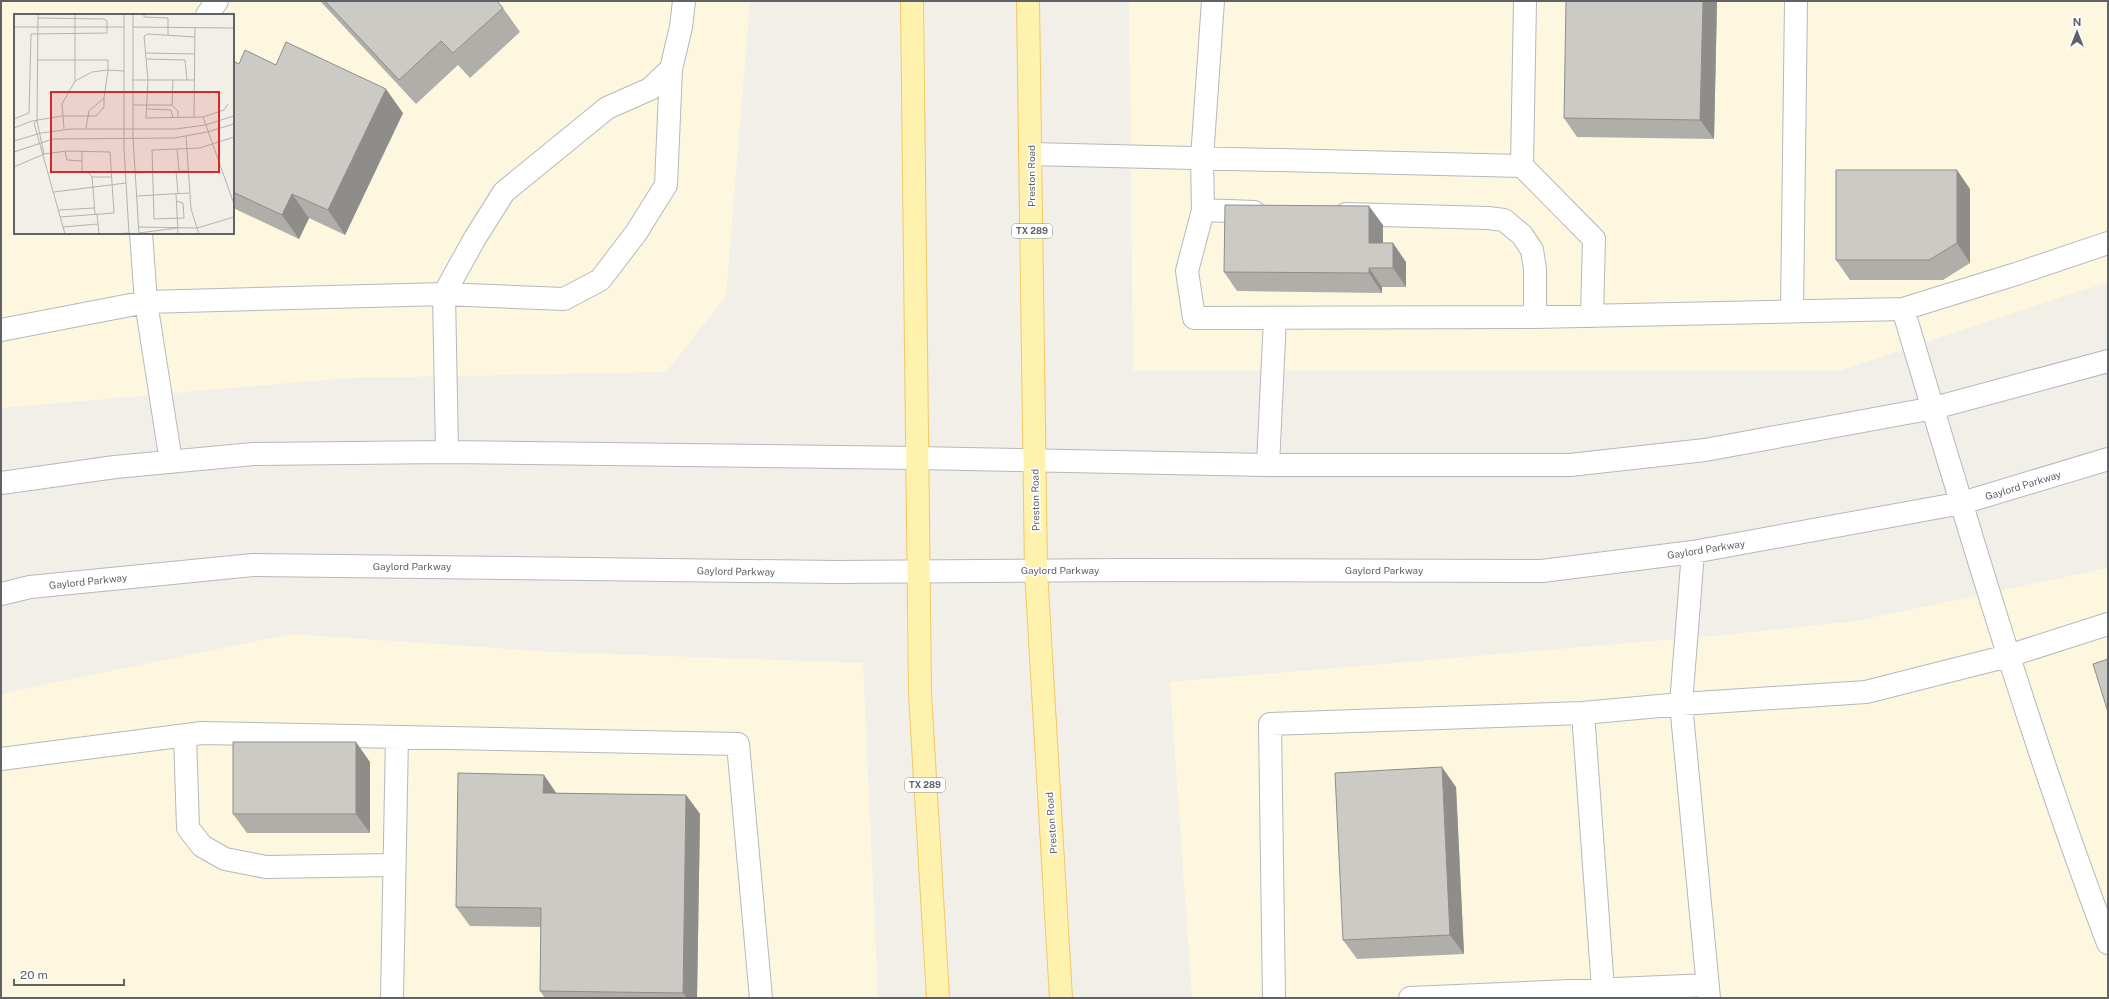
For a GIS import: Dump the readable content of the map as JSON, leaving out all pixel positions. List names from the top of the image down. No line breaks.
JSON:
{"streets":{"main road":["Preston Road","TX 289"],"street":["Gaylord Parkway"]},"crossings":[["Preston Road","Gaylord Parkway"],["TX 289","Gaylord Parkway"]],"scale_bar":"20 m","north":"top"}
